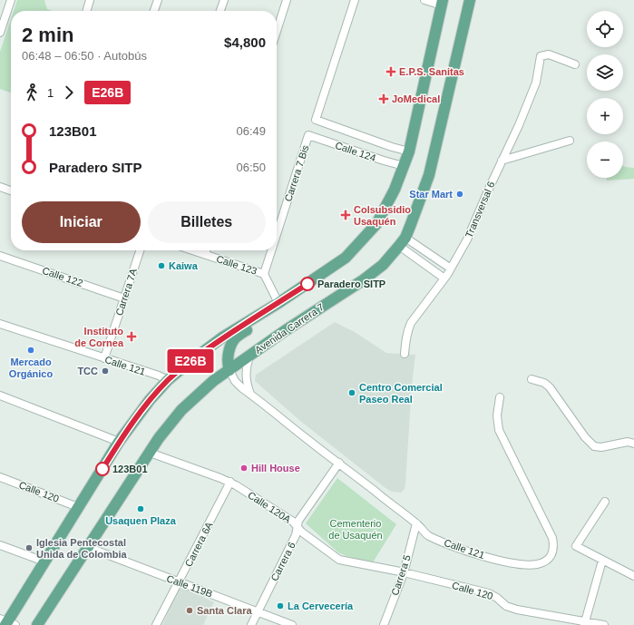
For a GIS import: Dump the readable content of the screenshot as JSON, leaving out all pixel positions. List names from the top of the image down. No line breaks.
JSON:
{"streets":{"main road":["Avenida Carrera 7"],"street":["Calle 124","Carrera 7 Bis","Transversal 6","Calle 123","Calle 122","Carrera 7A","Calle 121","Calle 120","Calle 120A","Carrera 6A","Carrera 6","Carrera 5","Calle 119B"]},"crossings":[["Calle 124","Carrera 7 Bis"],["Carrera 7 Bis","Calle 123"],["Calle 122","Carrera 7A"],["Carrera 7A","Calle 121"],["Avenida Carrera 7","Calle 121"],["Avenida Carrera 7","Calle 120A"],["Avenida Carrera 7","Calle 119B"],["Calle 121","Carrera 6"],["Calle 121","Carrera 5"],["Calle 120","Calle 120A"],["Calle 120","Carrera 5"],["Calle 120A","Carrera 6A"],["Calle 120A","Carrera 6"],["Calle 120A","Carrera 5"],["Carrera 6A","Calle 119B"],["Carrera 6","Calle 119B"]],"parks":["Cementerio de Usaquén"],"places":{"health":["E.P.S. Sanitas","JoMedical","Colsubsidio Usaquén","Instituto de Cornea"],"other":["Star Mart","Kaiwa","Paradero SITP","Mercado Orgánico","TCC","Centro Comercial Paseo Real","Hill House","123B01","Usaquen Plaza","Iglesia Pentecostal Unida de Colombia","La Cervecería","Santa Clara"]},"lines":["bus line E26B"],"page":{"on_map":"E26B","map_buttons":["+","−"],"heading":["2 min","06:48 – 06:50 · Autobús","$4,800"],"legs":["1","E26B"],"list":[{"name":"123B01","value":"06:49"},{"name":"Paradero SITP","value":"06:50"}],"buttons":["Iniciar","Billetes"]}}
